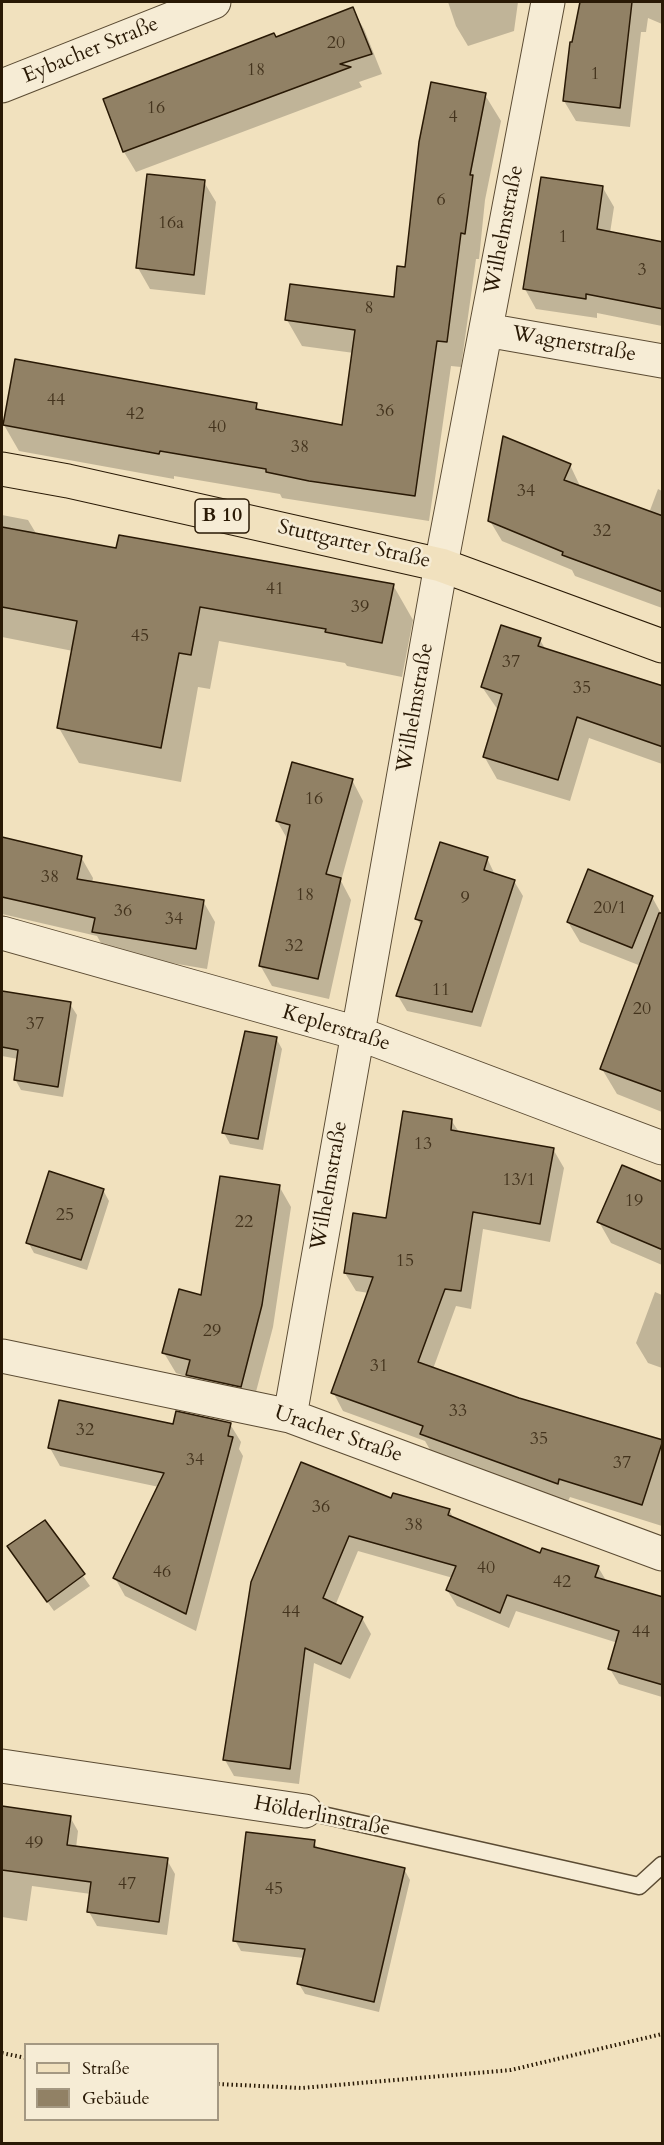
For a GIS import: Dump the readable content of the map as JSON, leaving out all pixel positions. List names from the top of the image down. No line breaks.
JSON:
{"streets":{"main road":["B 10","Stuttgarter Straße"],"street":["Eybacher Straße","Wilhelmstraße","Wagnerstraße","Keplerstraße","Uracher Straße","Hölderlinstraße"]},"crossings":[["Wilhelmstraße","Wagnerstraße"],["Wilhelmstraße","Stuttgarter Straße"],["Wilhelmstraße","Keplerstraße"],["Wilhelmstraße","Uracher Straße"]],"house_numbers":["20","18","1","16","4","6","16a","1","3","8","44","36","42","40","38","34","32","41","39","45","37","35","16","38","18","9","20/1","36","34","32","11","20","37","13","13/1","19","25","22","15","29","31","33","32","35","34","37","36","38","40","46","42","44","44","49","47","45"],"legend":["Straße","Gebäude"]}
